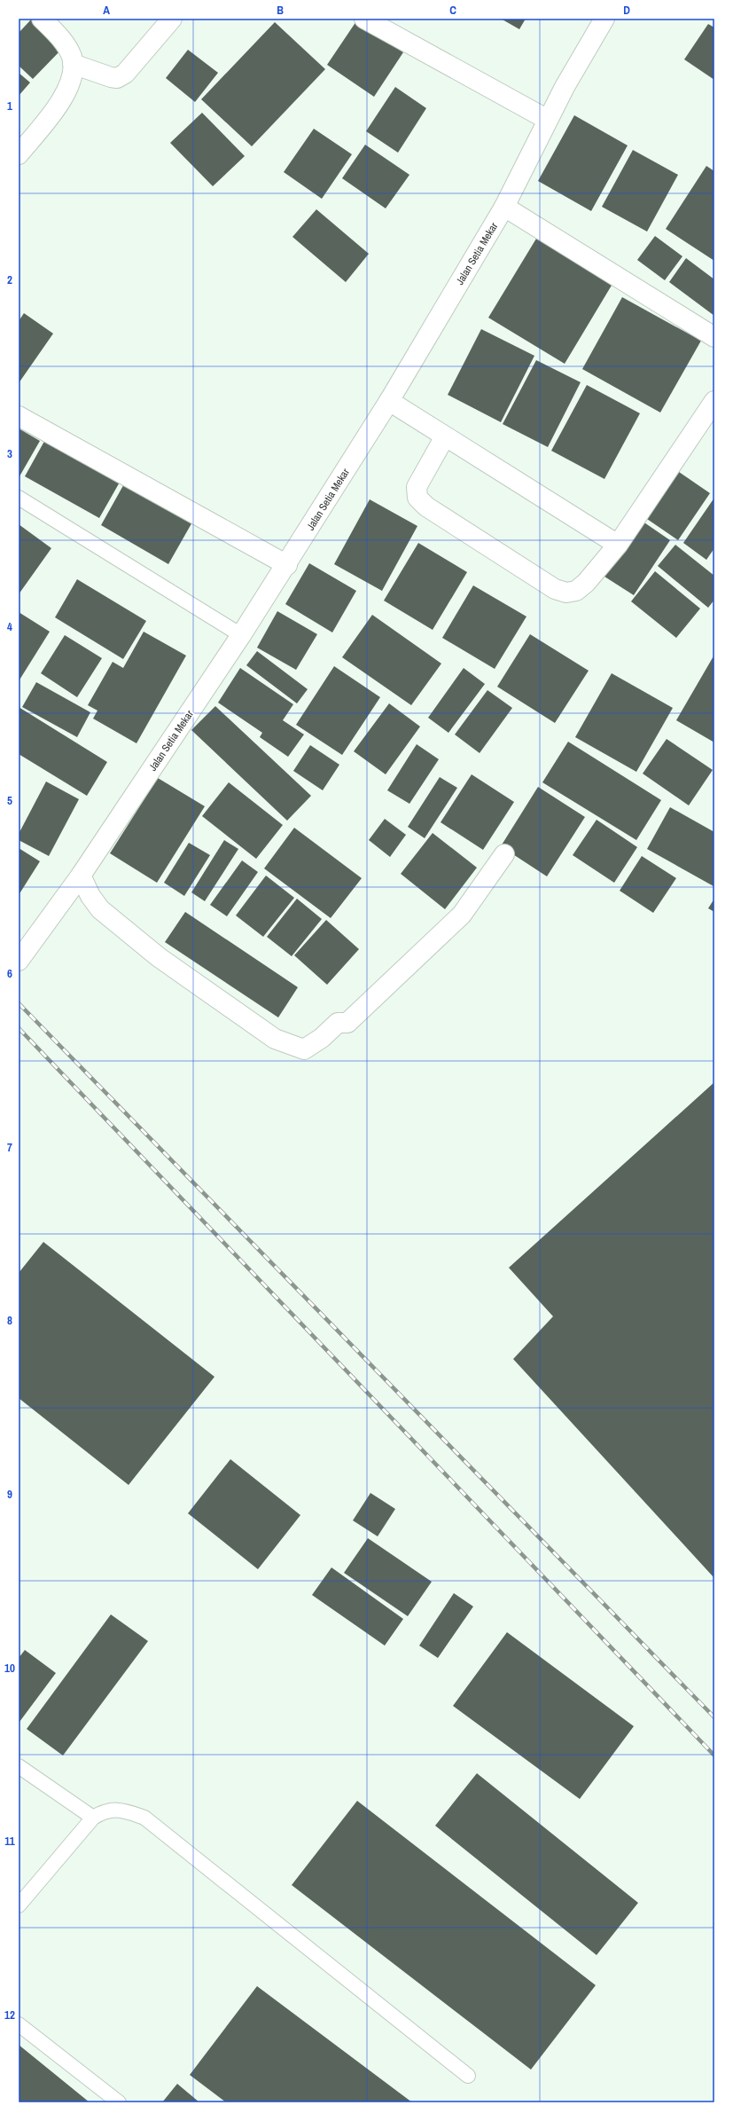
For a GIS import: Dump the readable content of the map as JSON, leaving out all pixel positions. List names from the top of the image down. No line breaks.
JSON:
{"streets":{"street":["Jalan Setia Mekar"]},"grid":{"columns":["A","B","C","D"],"rows":["1","2","3","4","5","6","7","8","9","10","11","12"]}}
